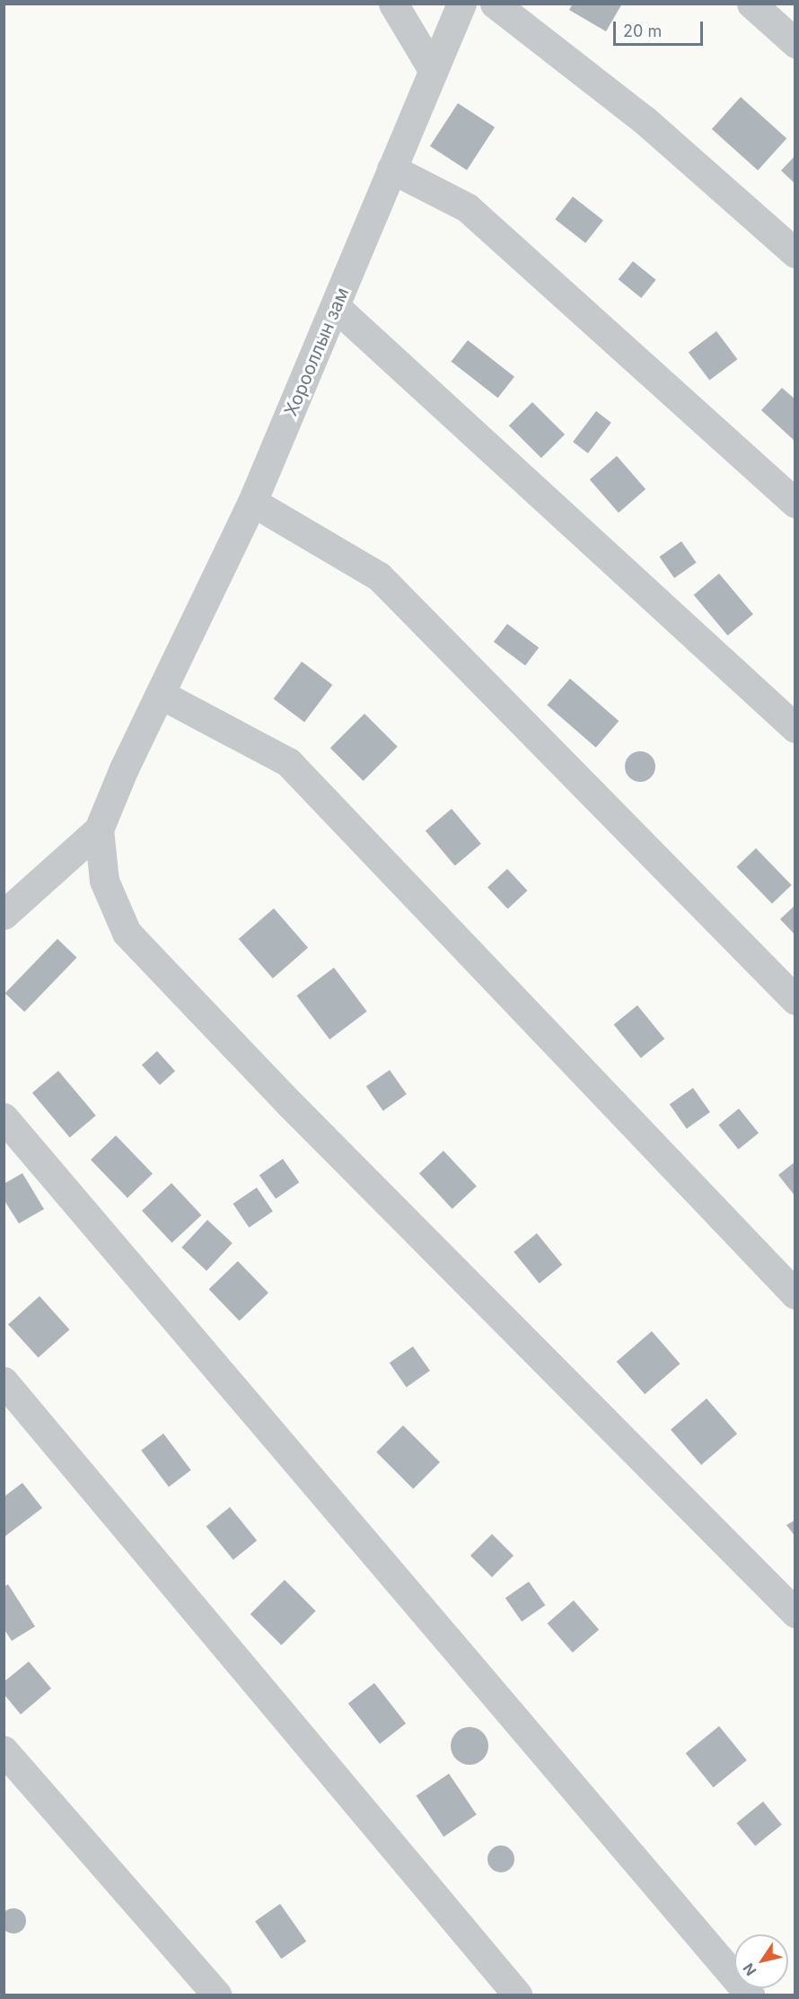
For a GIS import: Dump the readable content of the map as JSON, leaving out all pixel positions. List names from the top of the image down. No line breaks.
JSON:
{"streets":{"street":["Хорооллын зам"]},"scale_bar":"20 m","north":"bottom left"}
